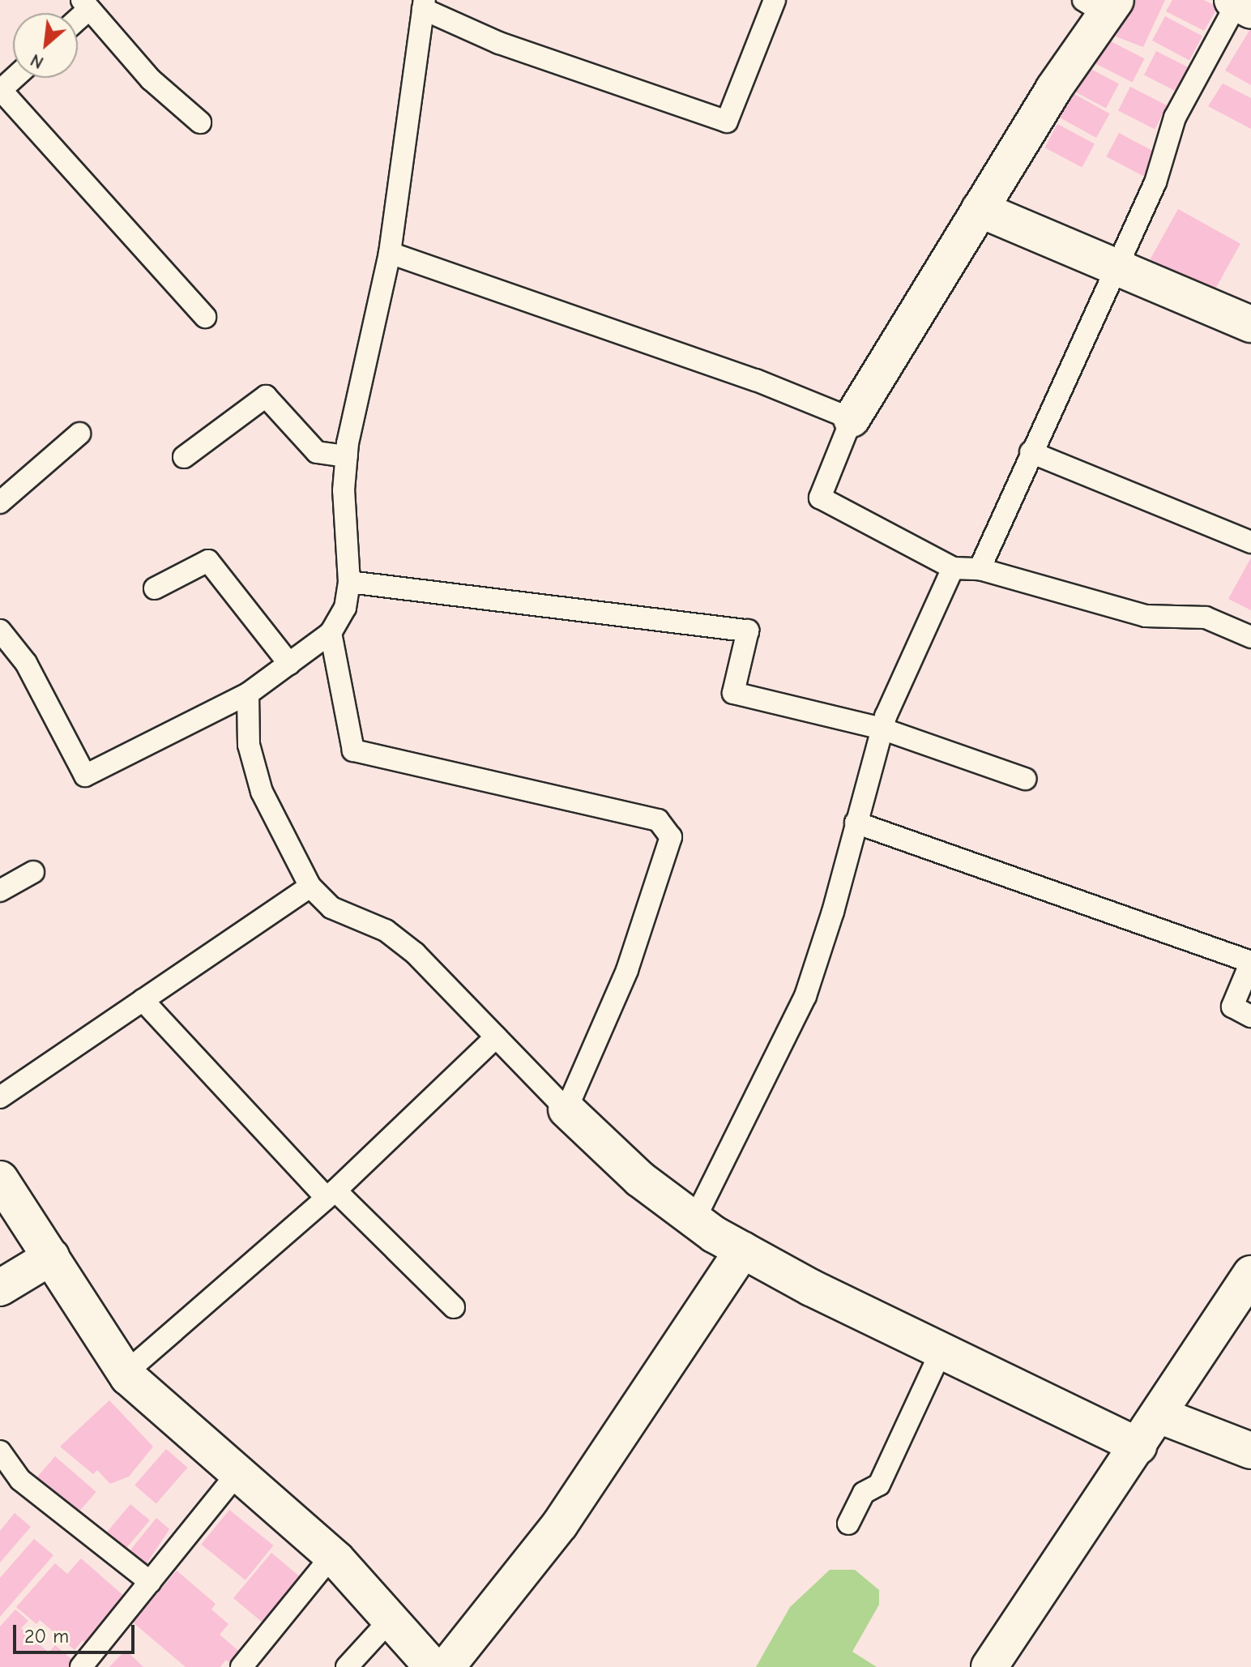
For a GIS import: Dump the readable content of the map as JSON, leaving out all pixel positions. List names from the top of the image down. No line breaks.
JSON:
{"scale_bar":"20 m","north":"bottom left"}
